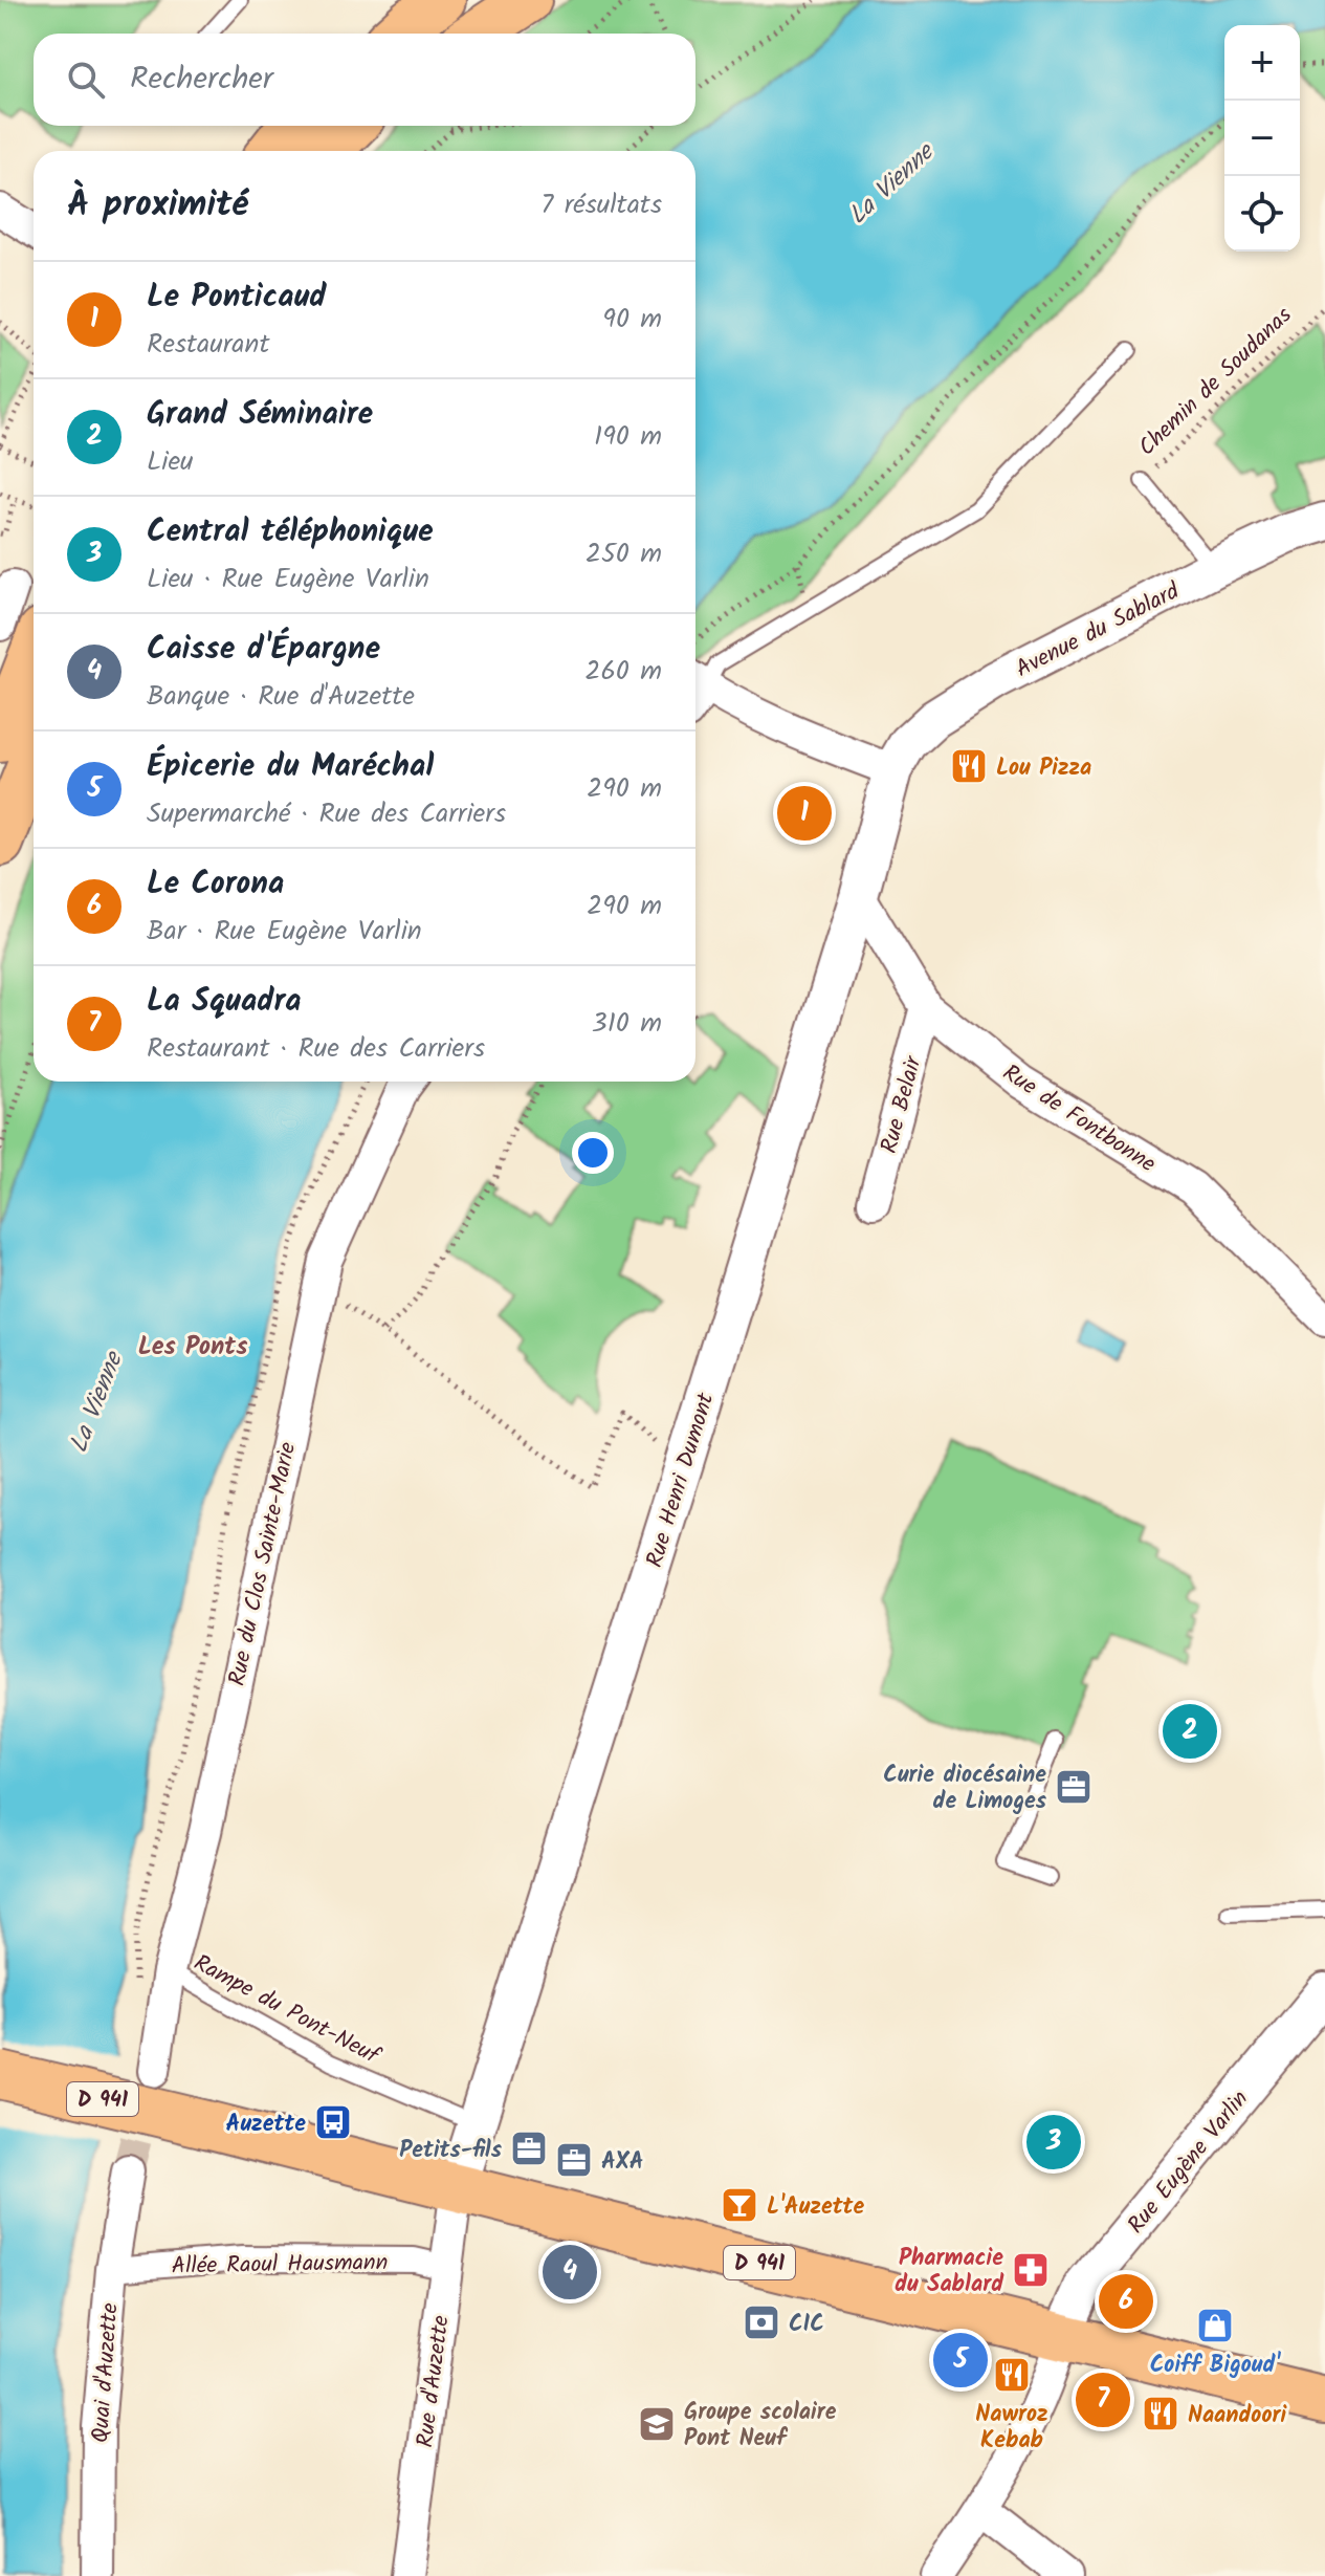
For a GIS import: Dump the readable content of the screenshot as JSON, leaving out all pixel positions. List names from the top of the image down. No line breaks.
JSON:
{"streets":{"main road":["D 941"],"street":["Avenue du Sablard","Rue Belair","Rue de Fontbonne","Rue Henri Dumont","Rue du Clos Sainte-Marie","Rue Eugène Varlin","Allée Raoul Hausmann","Quai d'Auzette","Rue d'Auzette"],"lane":["Chemin de Soudanas","Rampe du Pont-Neuf"]},"crossings":[["Chemin de Soudanas","Avenue du Sablard"],["Avenue du Sablard","Rue Henri Dumont"],["Rue Belair","Rue de Fontbonne"],["Rue de Fontbonne","Rue Henri Dumont"],["Rue Henri Dumont","Rampe du Pont-Neuf"],["Rue Henri Dumont","D 941"],["Rue Henri Dumont","Rue d'Auzette"],["Rue du Clos Sainte-Marie","Rampe du Pont-Neuf"],["D 941","Rue Eugène Varlin"],["D 941","Rue d'Auzette"],["Allée Raoul Hausmann","Quai d'Auzette"],["Allée Raoul Hausmann","Rue d'Auzette"]],"districts":["Les Ponts"],"water":["La Vienne"],"places":{"restaurant":["Lou Pizza","Nawroz Kebab","Naandoori"],"office":["Curie diocésaine de Limoges","Petits-fils","AXA"],"bus stop":["Auzette"],"bar":["L'Auzette"],"pharmacy":["Pharmacie du Sablard"],"bank":["CIC"],"shop":["Coiff Bigoud'"],"school or university":["Groupe scolaire Pont Neuf"]},"page":{"map_buttons":["+","−"],"search":"Rechercher","heading":["À proximité","7 résultats"],"list":[{"mark":"1","name":"Le Ponticaud","note":"Restaurant","value":"90 m"},{"mark":"2","name":"Grand Séminaire","note":"Lieu","value":"190 m"},{"mark":"3","name":"Central téléphonique","note":"Lieu · Rue Eugène Varlin","value":"250 m"},{"mark":"4","name":"Caisse d'Épargne","note":"Banque · Rue d'Auzette","value":"260 m"},{"mark":"5","name":"Épicerie du Maréchal","note":"Supermarché · Rue des Carriers","value":"290 m"},{"mark":"6","name":"Le Corona","note":"Bar · Rue Eugène Varlin","value":"290 m"},{"mark":"7","name":"La Squadra","note":"Restaurant · Rue des Carriers","value":"310 m"}],"pins":["1","2","3","4","6","5","7"]}}
